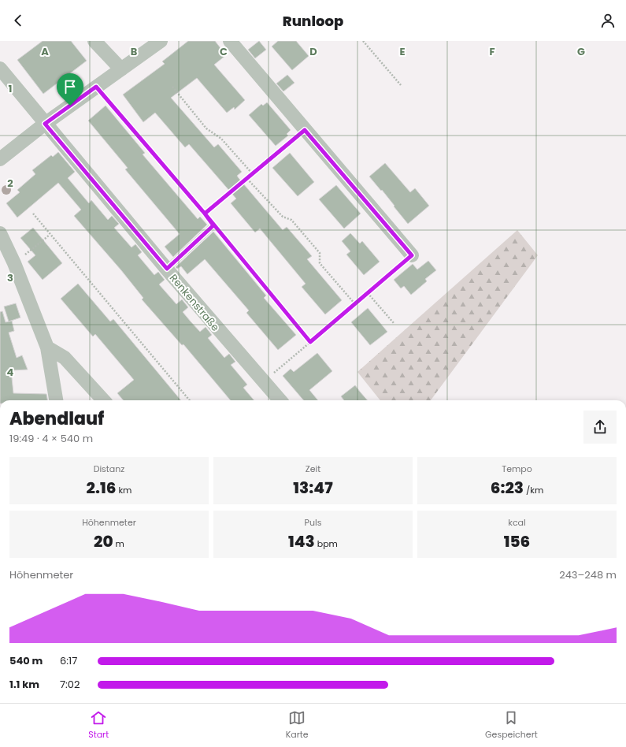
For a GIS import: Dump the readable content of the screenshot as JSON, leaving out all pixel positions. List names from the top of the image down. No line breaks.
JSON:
{"streets":{"street":["Renkenstraße"]},"page":{"header":"Runloop","heading":["Abendlauf","19:49 · 4 × 540 m"],"stats":[["Distanz","2.16 km"],["Zeit","13:47"],["Tempo","6:23 /km"],["Höhenmeter","20 m"],["Puls","143 bpm"],["kcal","156"]],"chart":["Höhenmeter","243–248 m"],"list":[{"name":"540 m","note":"6:17"},{"name":"1.1 km","note":"7:02"}],"tabs":["Start","Karte","Gespeichert"]},"grid":{"columns":["A","B","C","D","E","F","G"],"rows":["1","2","3","4"]}}
